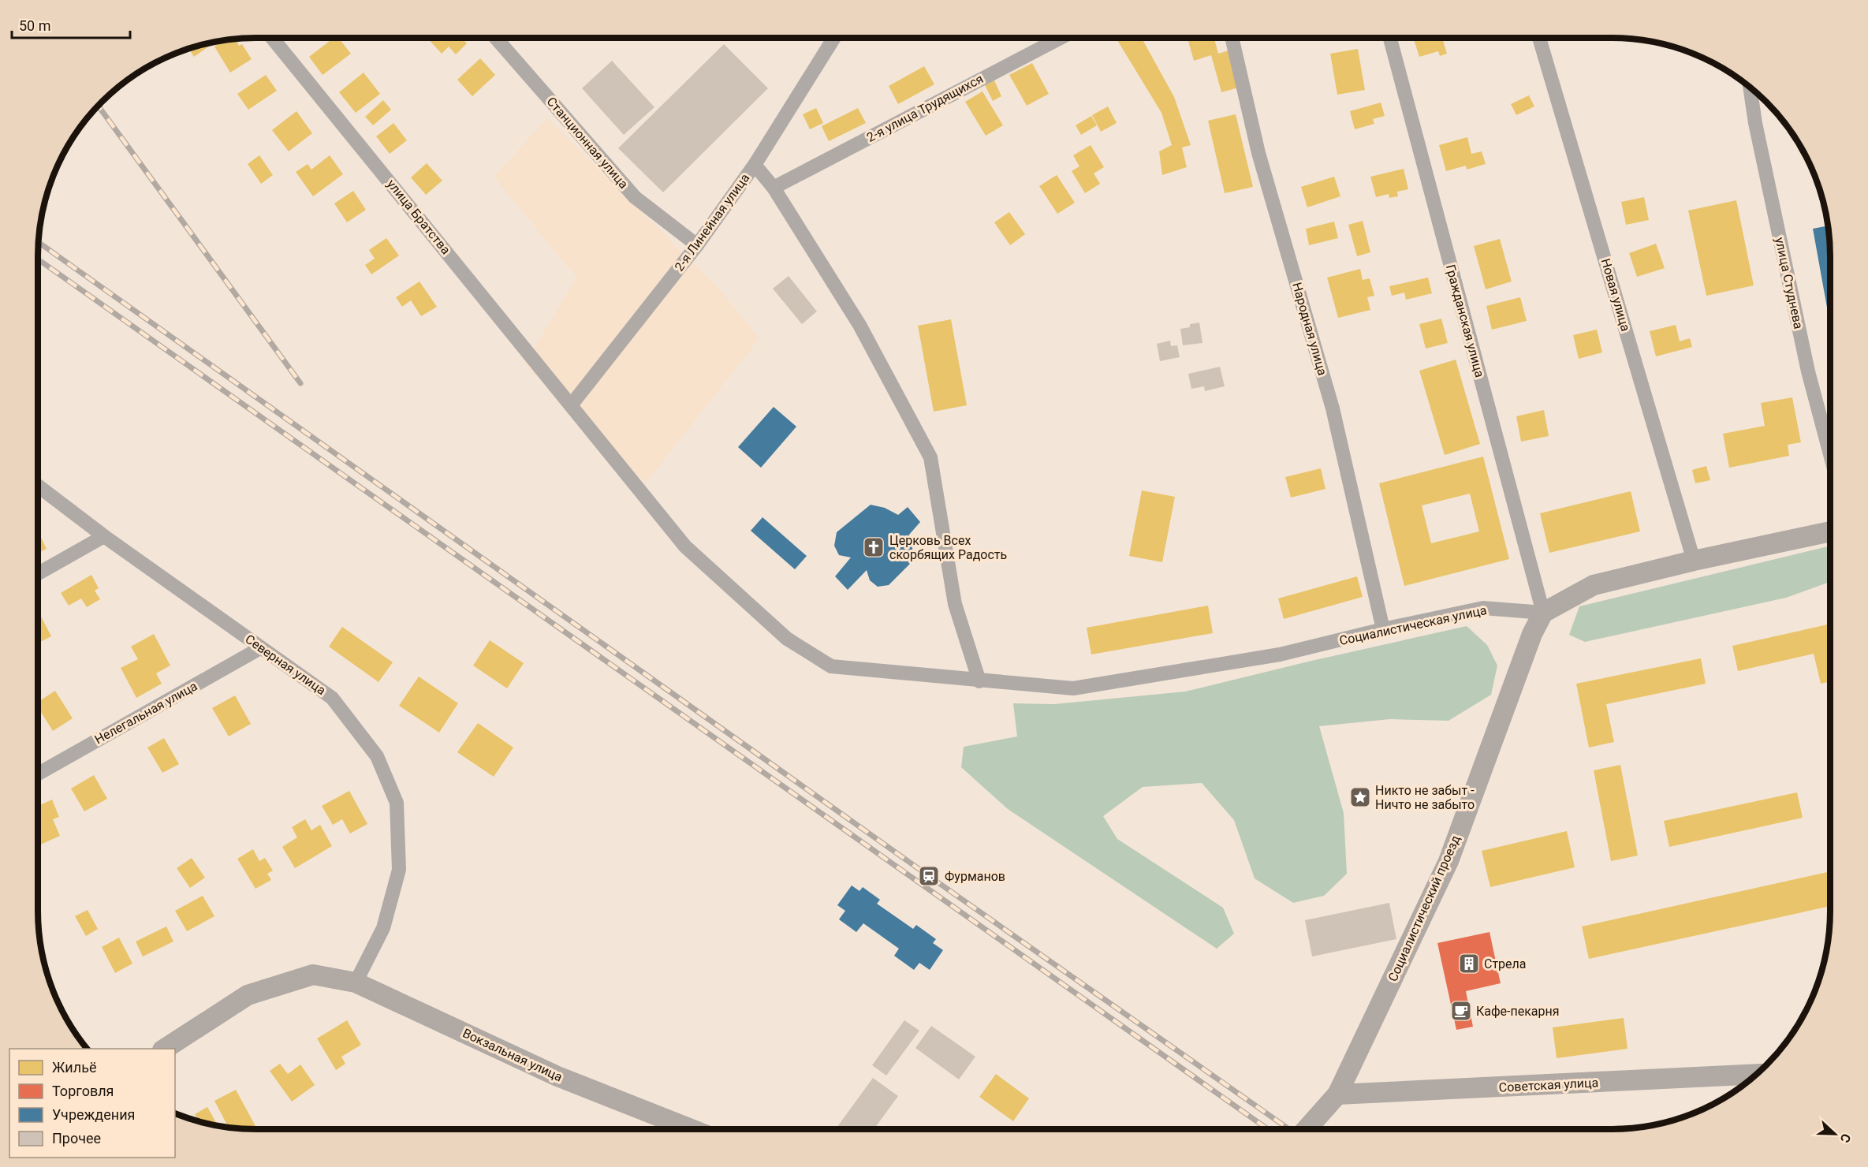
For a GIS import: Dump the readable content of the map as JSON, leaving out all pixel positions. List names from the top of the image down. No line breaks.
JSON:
{"streets":{"main road":["Социалистический проезд","Вокзальная улица","Советская улица"],"street":["2-я улица Трудящихся","Станционная улица","улица Братства","2-я Линейная улица","улица Студнева","Новая улица","Гражданская улица","Народная улица","Социалистическая улица","Северная улица","Нелегальная улица"]},"crossings":[["Станционная улица","2-я Линейная улица"],["улица Братства","2-я Линейная улица"],["улица Братства","Социалистическая улица"],["Гражданская улица","Социалистическая улица"],["Гражданская улица","Социалистический проезд"],["Народная улица","Социалистическая улица"],["Социалистическая улица","Социалистический проезд"],["Северная улица","Нелегальная улица"],["Северная улица","Вокзальная улица"],["Социалистический проезд","Советская улица"]],"places":{"church":["Церковь Всех скорбящих Радость"],"place":["Никто не забыт - Ничто не забыто"],"station":["Фурманов"],"building":["Стрела"],"cafe":["Кафе-пекарня"]},"legend":["Жильё","Торговля","Учреждения","Прочее"],"scale_bar":"50 m","north":"right"}
